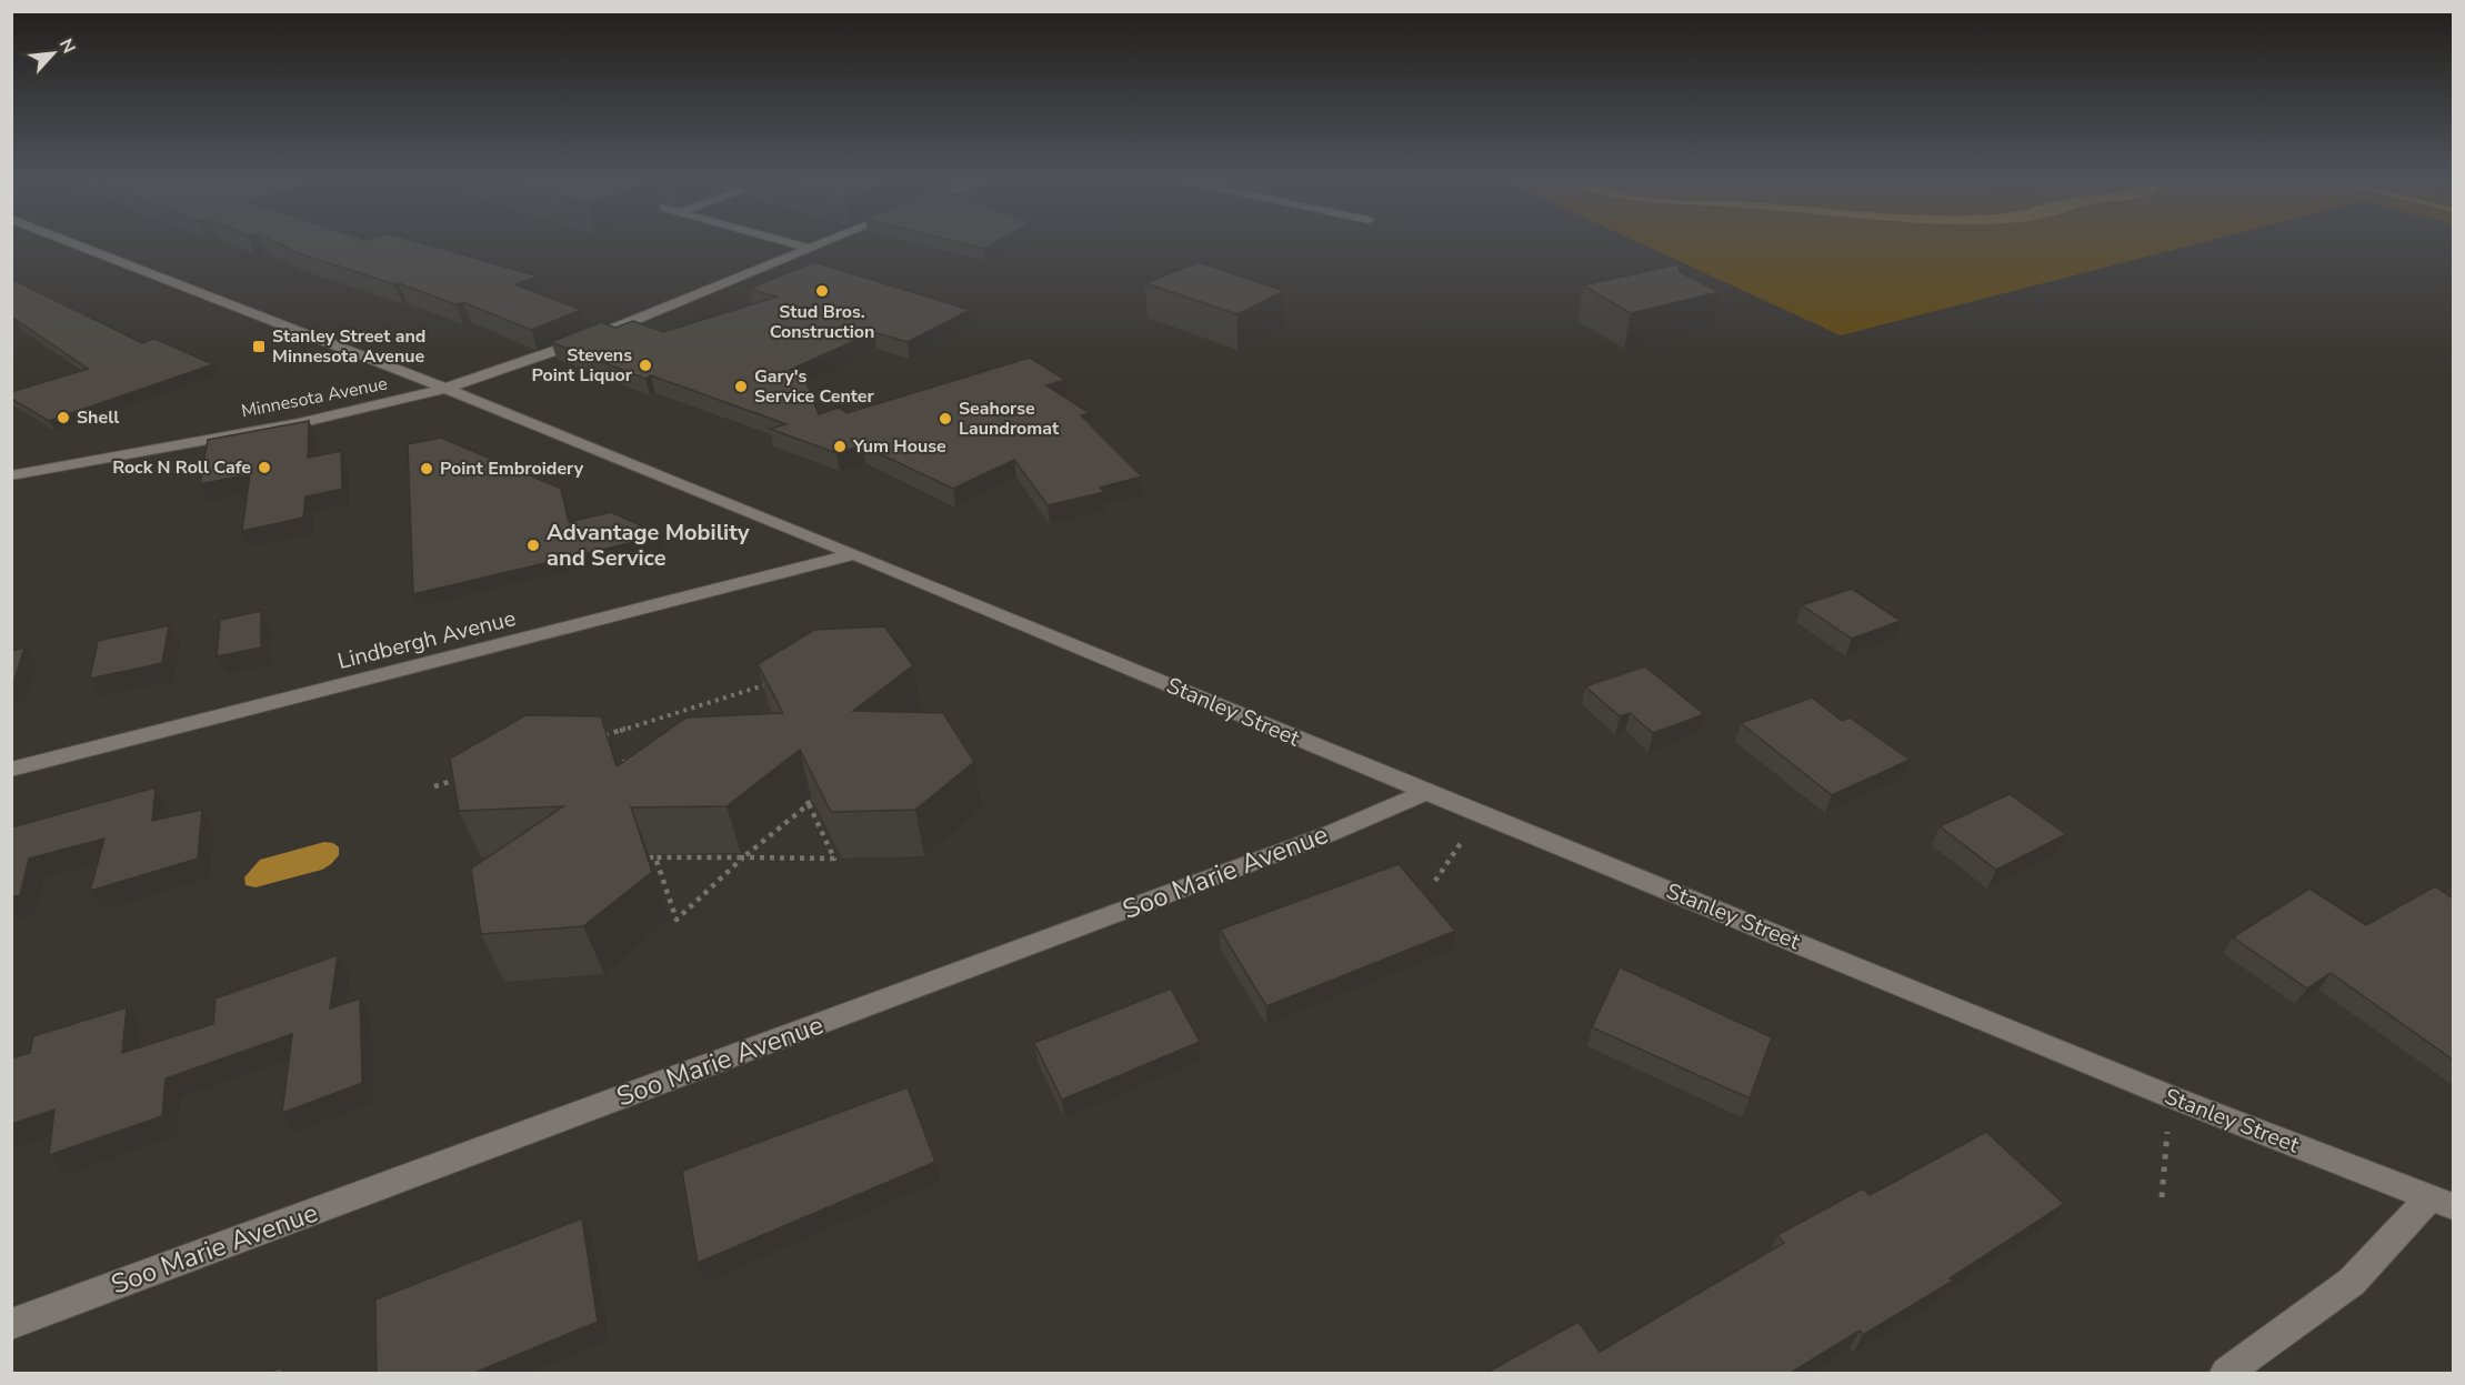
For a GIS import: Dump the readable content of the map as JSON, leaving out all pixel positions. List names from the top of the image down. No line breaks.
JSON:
{"streets":{"street":["Minnesota Avenue","Lindbergh Avenue","Stanley Street","Soo Marie Avenue"]},"crossings":[["Minnesota Avenue","Stanley Street"],["Lindbergh Avenue","Stanley Street"],["Stanley Street","Soo Marie Avenue"]],"places":{"other":["Stud Bros. Construction","Stevens Point Liquor","Gary's Service Center","Shell","Seahorse Laundromat","Yum House","Rock N Roll Cafe","Point Embroidery","Advantage Mobility and Service"],"transit":["Stanley Street and Minnesota Avenue"]},"north":"top right"}
